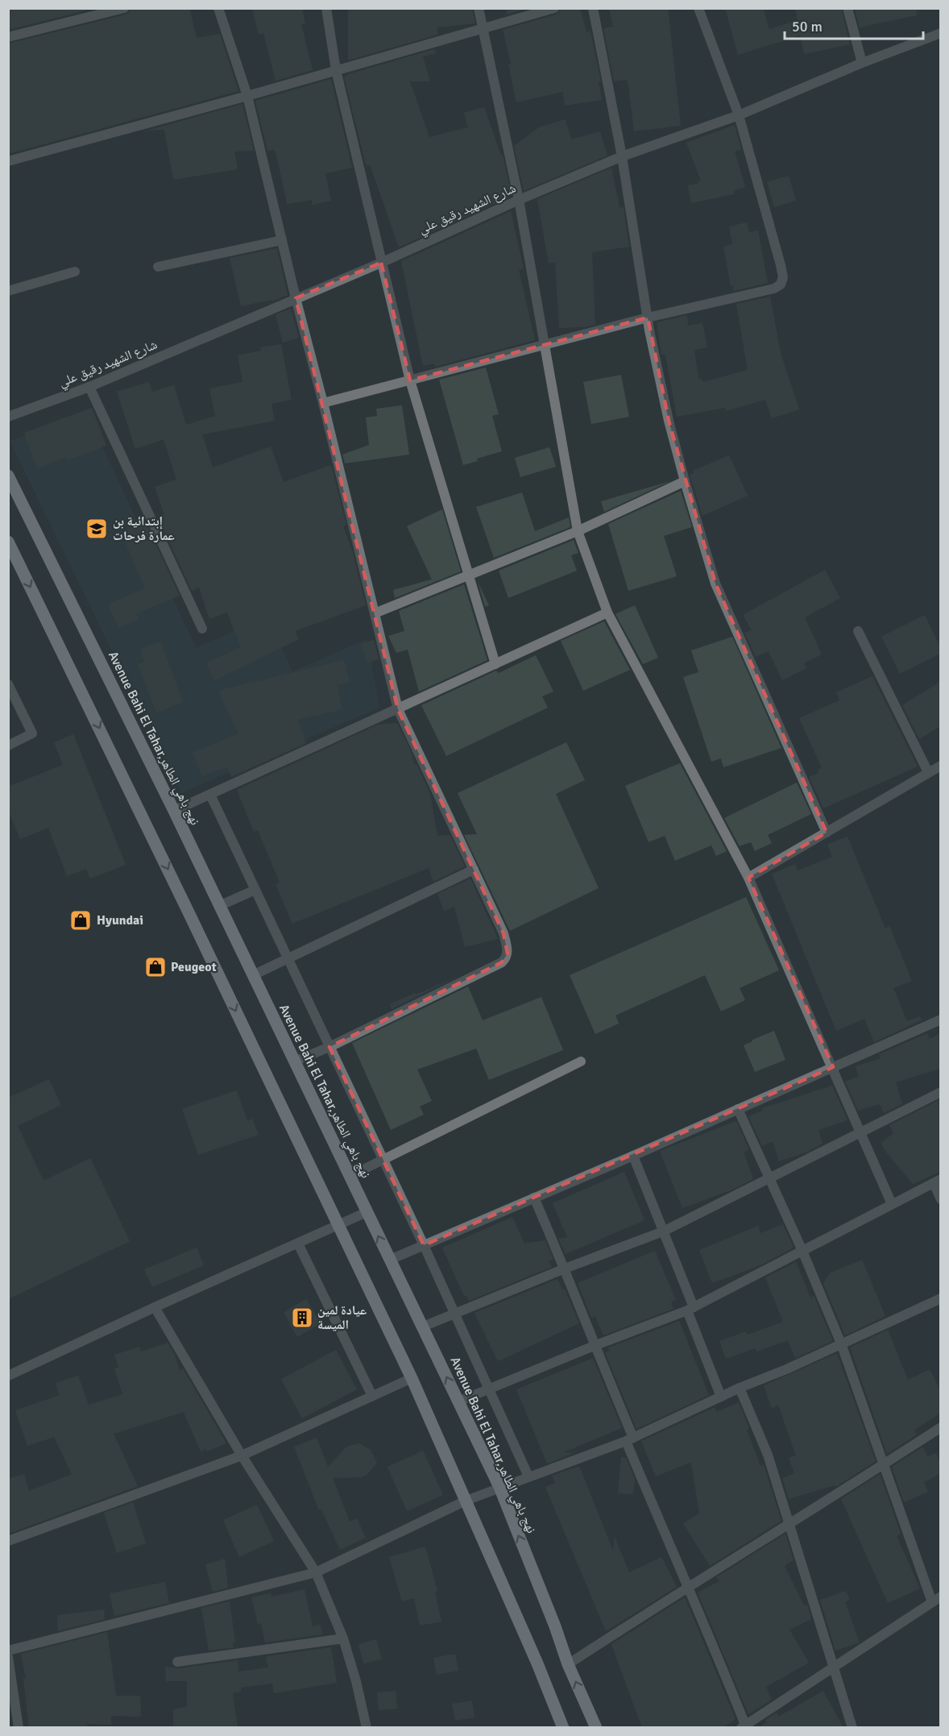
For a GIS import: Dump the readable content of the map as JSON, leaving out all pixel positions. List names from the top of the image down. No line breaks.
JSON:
{"streets":{"main road":["Avenue Bahi El Tahar,نهج باهي الطاهر"],"street":["شارع الشهيد رقيق علي"]},"places":{"school or university":["إبتدائية بن عمارة فرحات"],"shop":["Hyundai","Peugeot"],"building":["عيادة لمين الميسة"]},"scale_bar":"50 m"}
